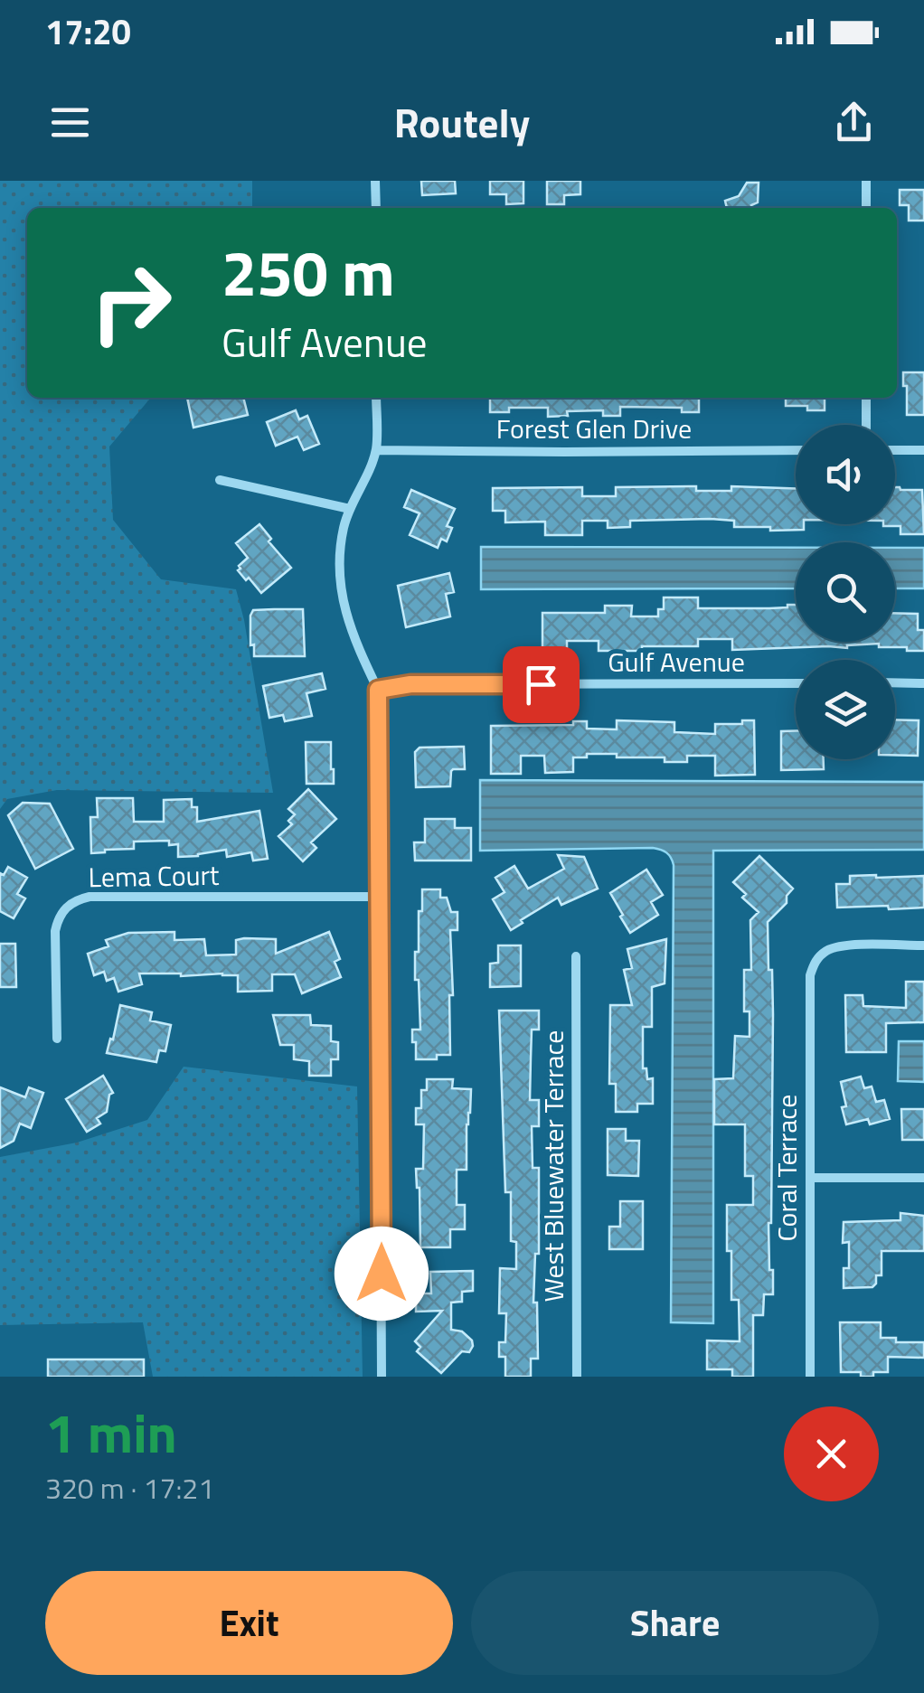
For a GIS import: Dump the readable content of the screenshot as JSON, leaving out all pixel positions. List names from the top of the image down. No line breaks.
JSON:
{"streets":{"street":["Forest Glen Drive","Gulf Avenue","Lema Court","West Bluewater Terrace","Coral Terrace"]},"page":{"status":"17:20","header":"Routely","turn":["250 m","Gulf Avenue"],"heading":["1 min","320 m · 17:21"],"buttons":["Exit","Share"]}}
